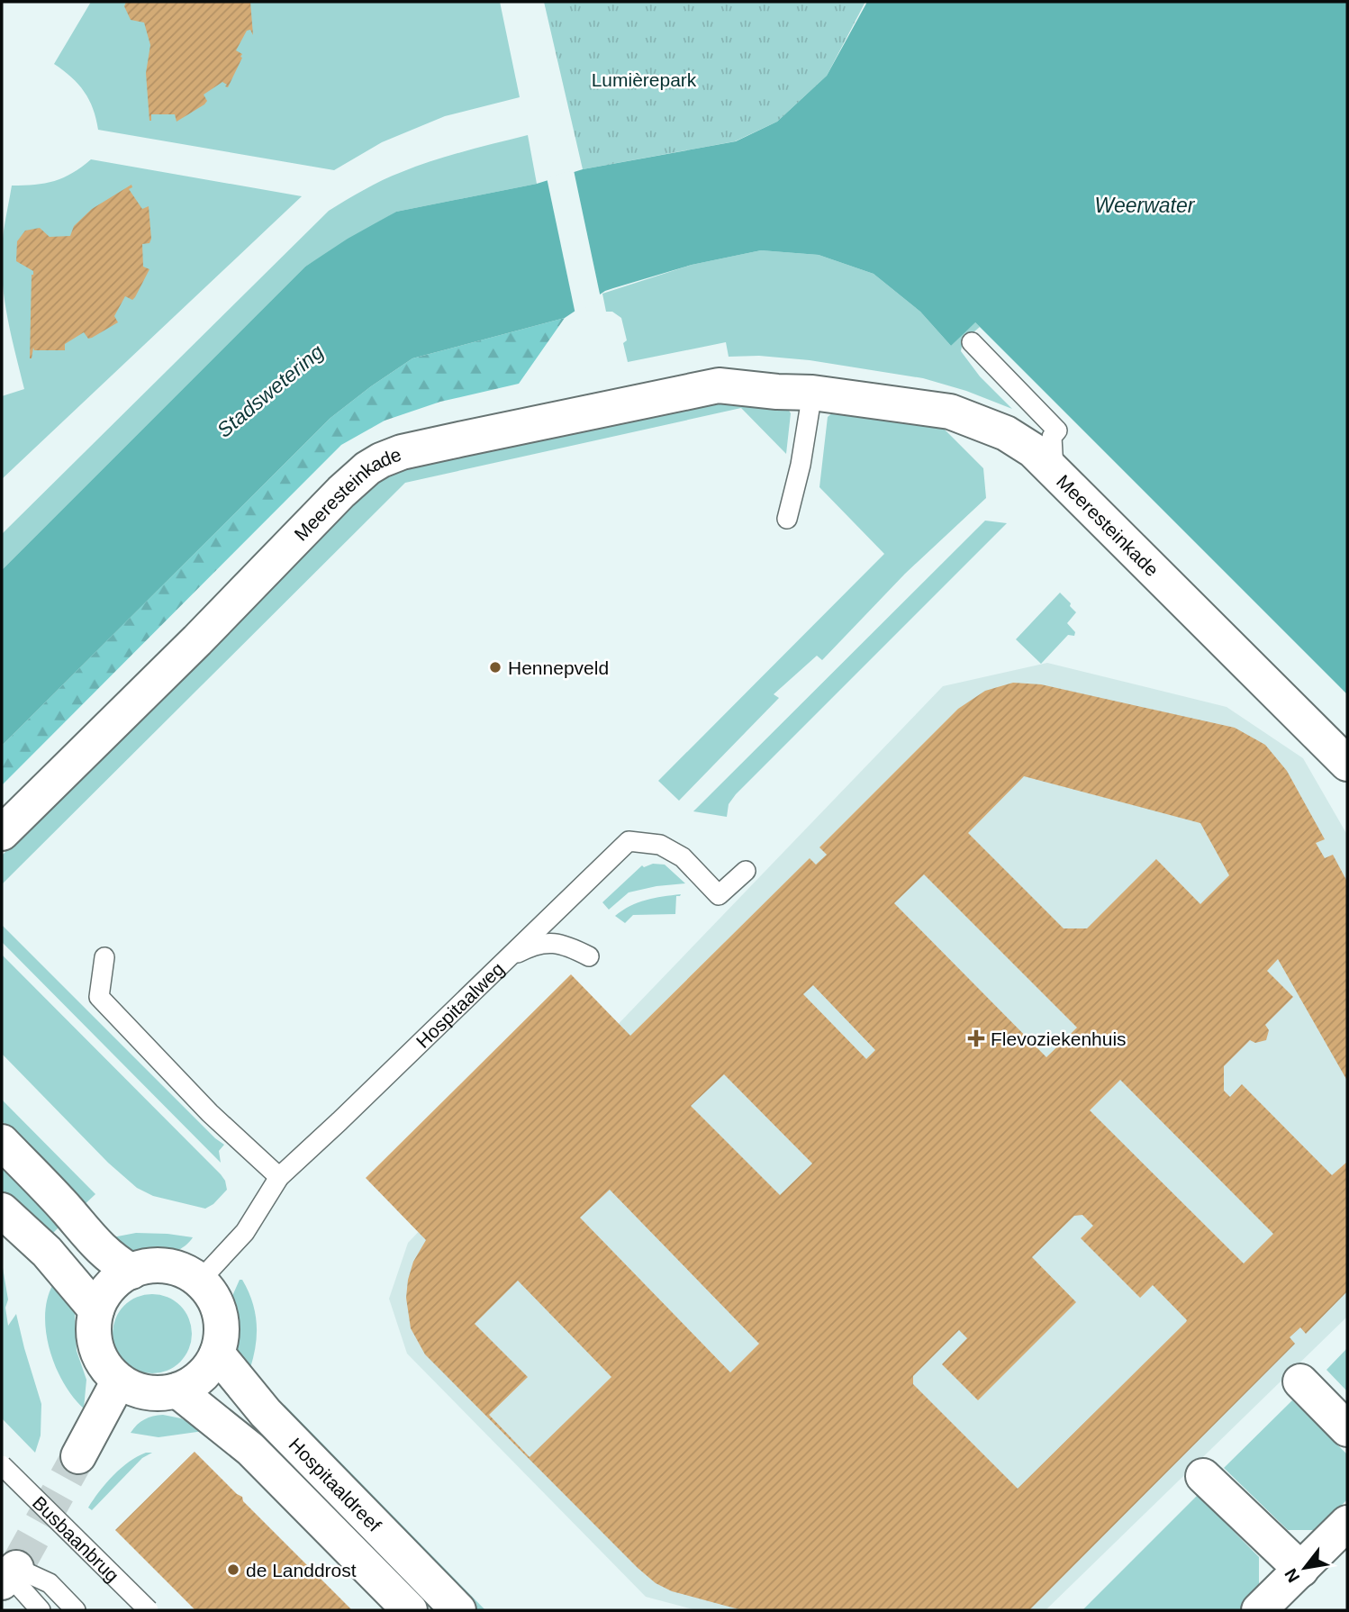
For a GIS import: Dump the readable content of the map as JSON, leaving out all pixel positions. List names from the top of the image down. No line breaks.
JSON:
{"streets":{"street":["Meeresteinkade","Hospitaaldreef"],"lane":["Hospitaalweg","Busbaanbrug"]},"crossings":[["Hospitaalweg","Hospitaaldreef"]],"water":["Weerwater","Stadswetering"],"parks":["Lumièrepark"],"places":{"other":["Hennepveld","de Landdrost"],"health":["Flevoziekenhuis"]},"north":"bottom left"}
